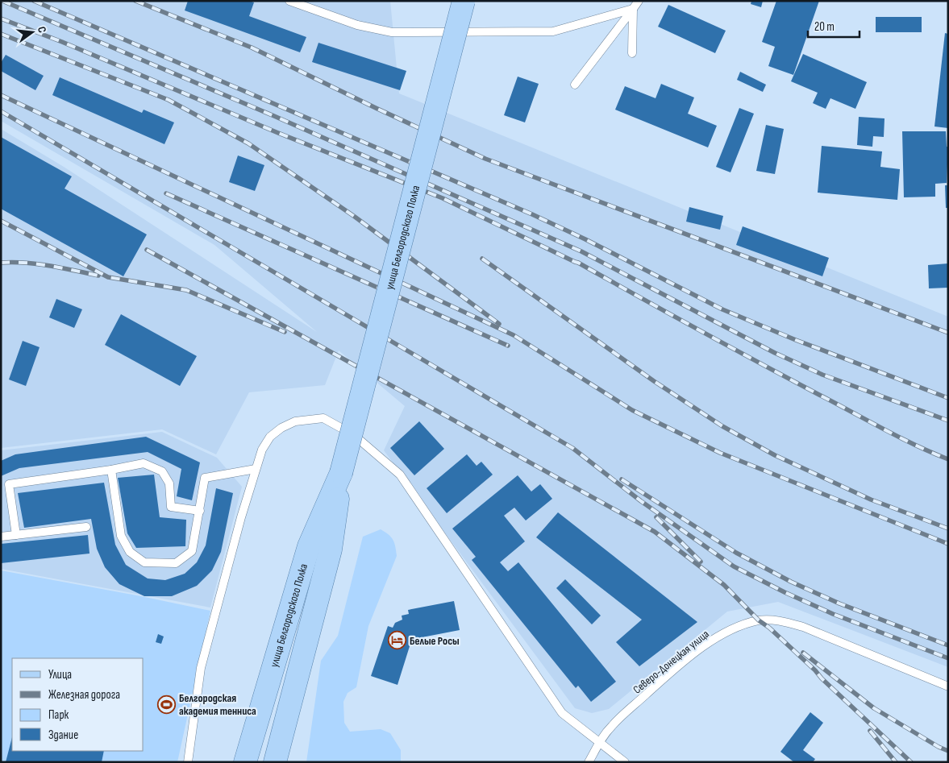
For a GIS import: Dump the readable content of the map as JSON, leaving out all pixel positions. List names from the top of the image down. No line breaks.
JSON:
{"streets":{"main road":["улица Белгородского Полка"],"lane":["Северо-Донецкая улица"]},"places":{"hotel":["Белые Росы"],"sports":["Белгородская академия тенниса"]},"legend":["Улица","Железная дорога","Парк","Здание"],"scale_bar":"20 m","north":"right"}
